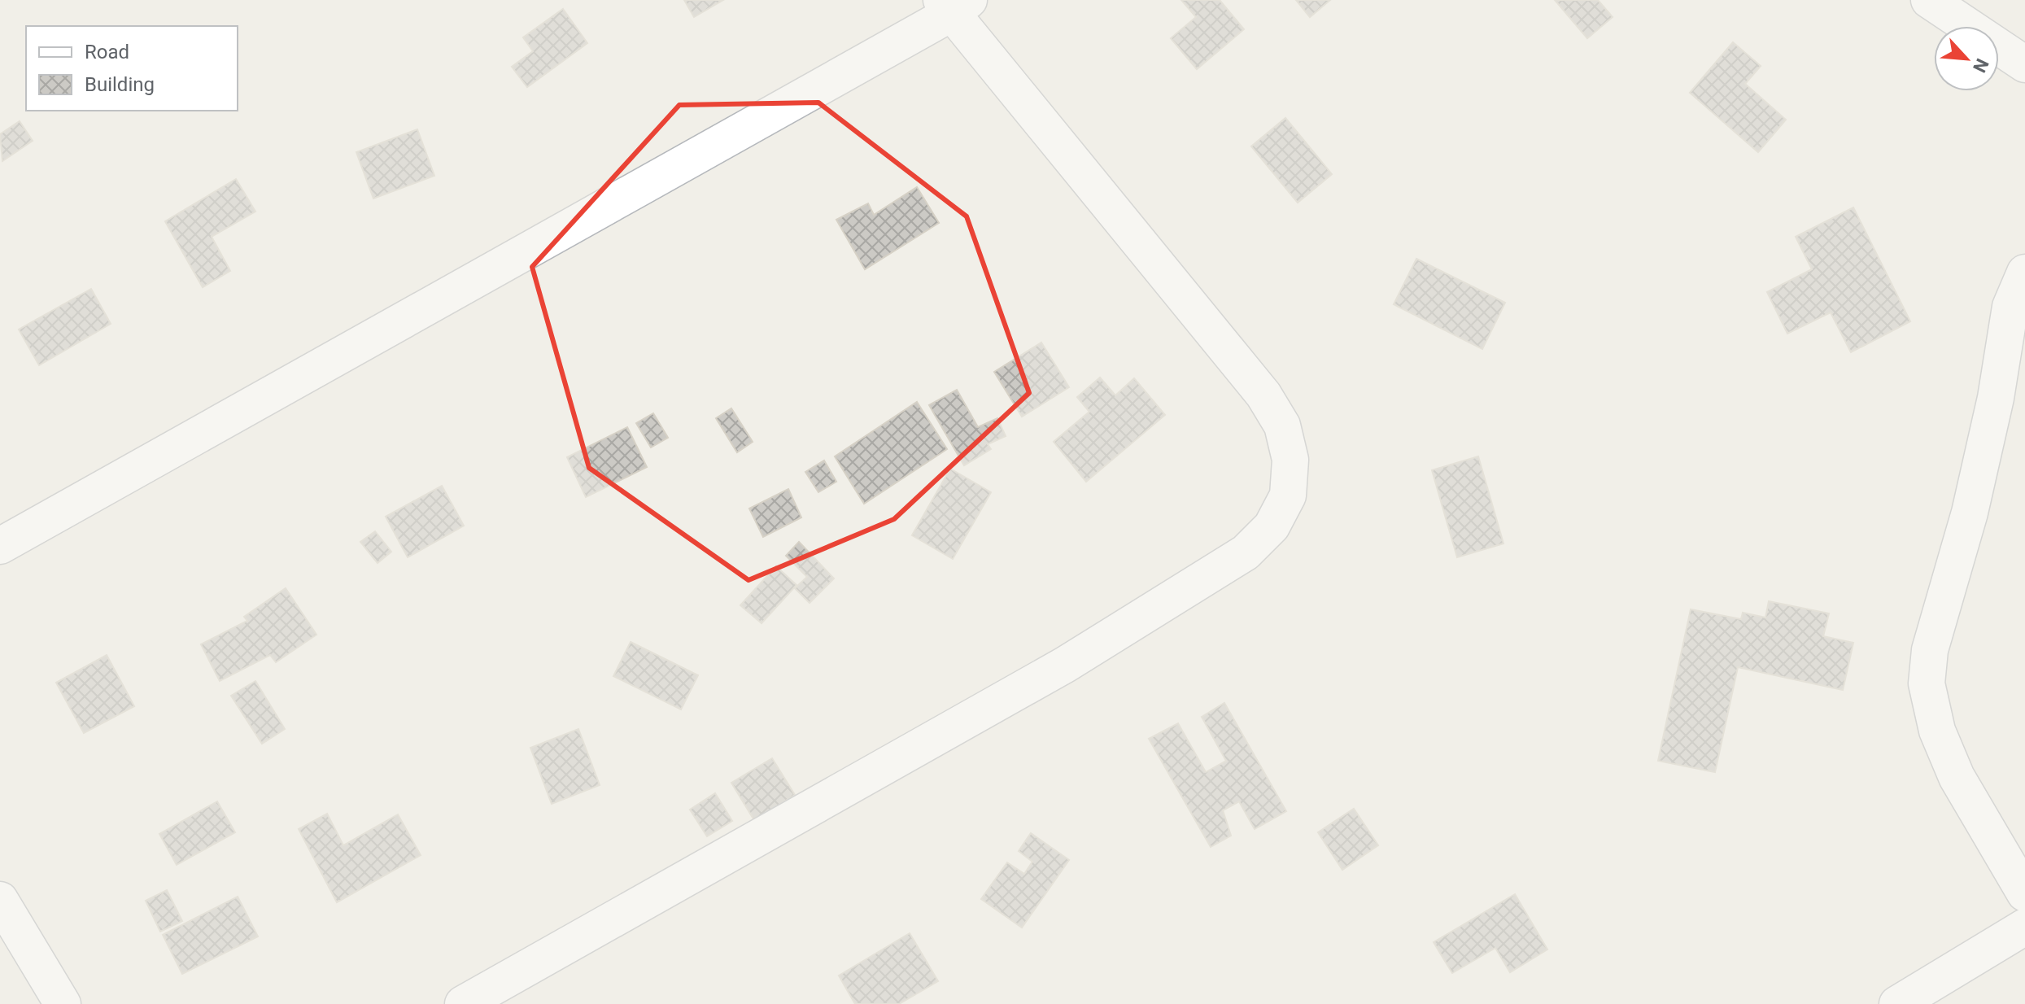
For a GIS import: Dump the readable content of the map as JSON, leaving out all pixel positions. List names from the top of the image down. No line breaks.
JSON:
{"legend":["Road","Building"],"north":"bottom right"}
